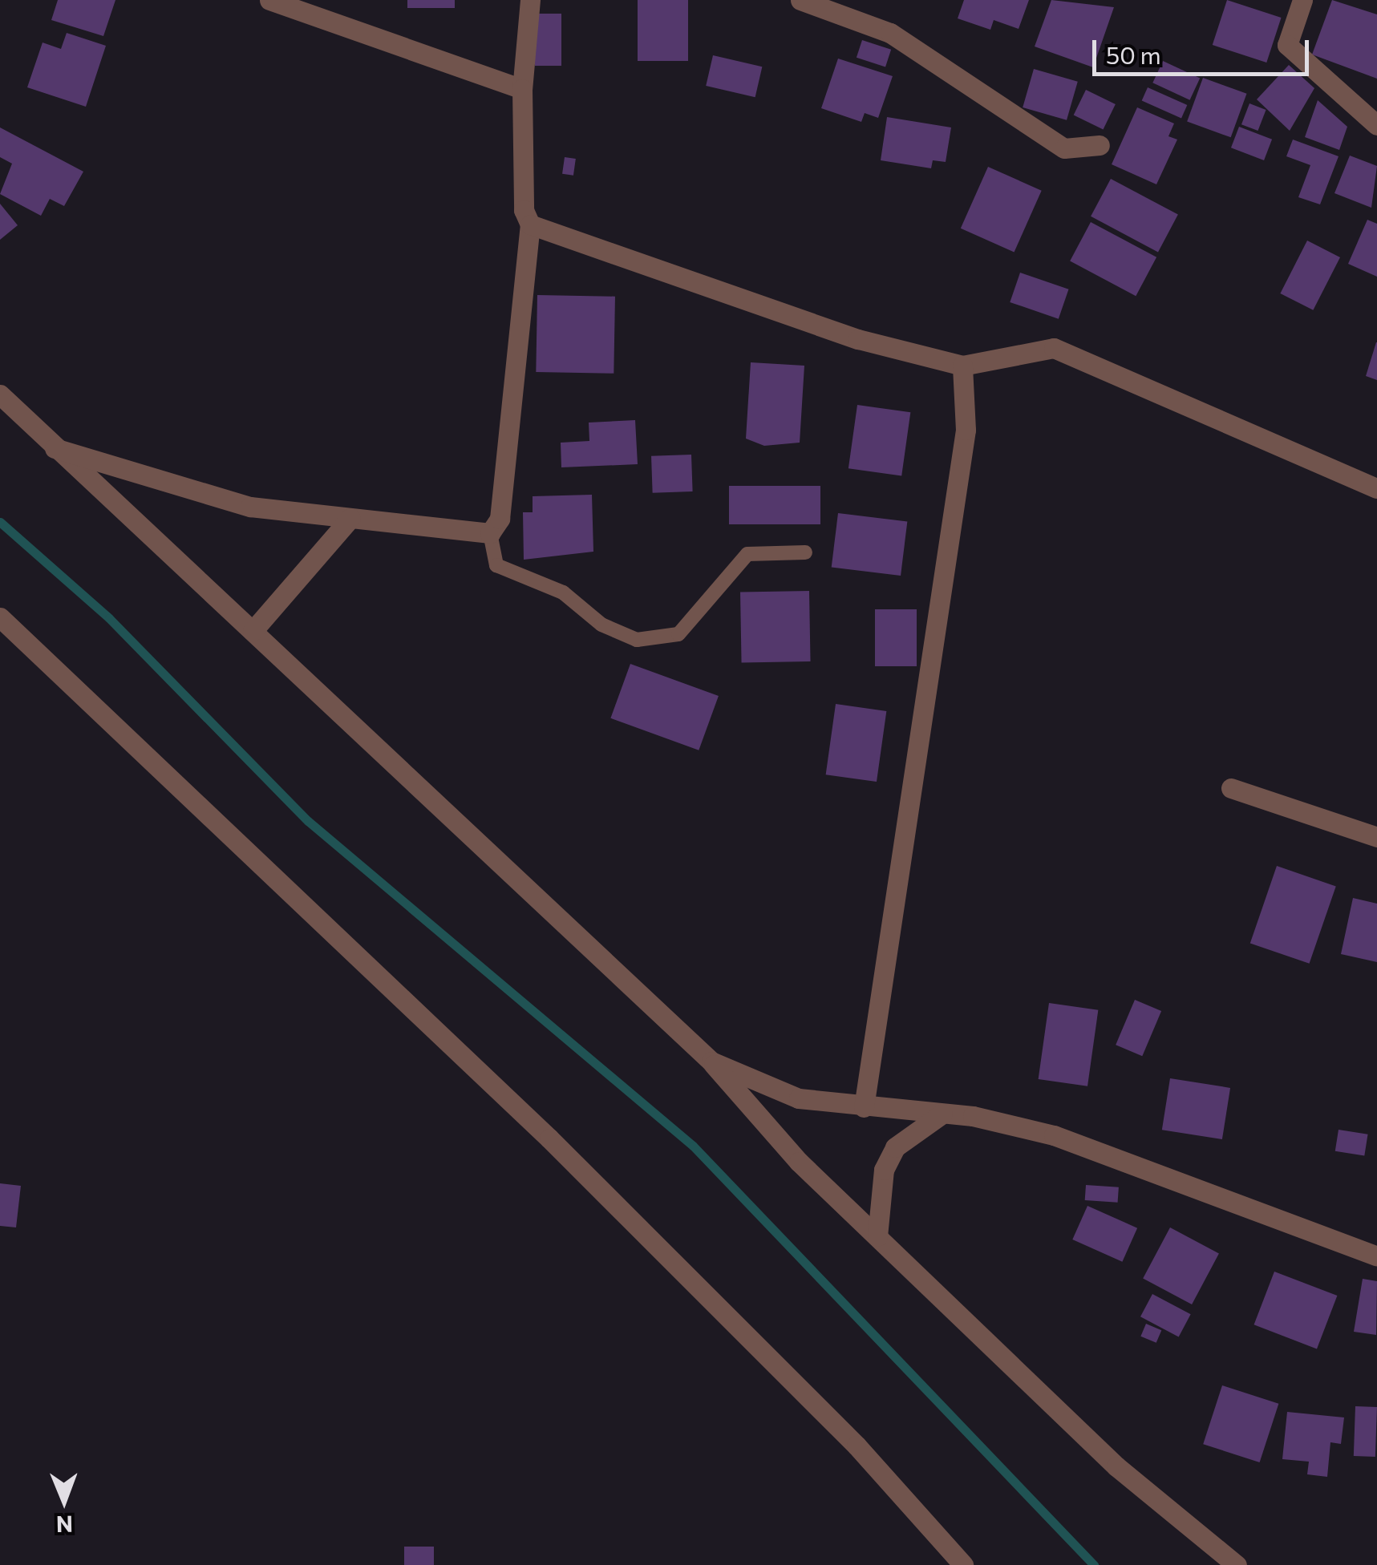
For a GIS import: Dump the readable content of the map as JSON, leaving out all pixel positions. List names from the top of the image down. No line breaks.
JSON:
{"scale_bar":"50 m","north":"bottom"}
